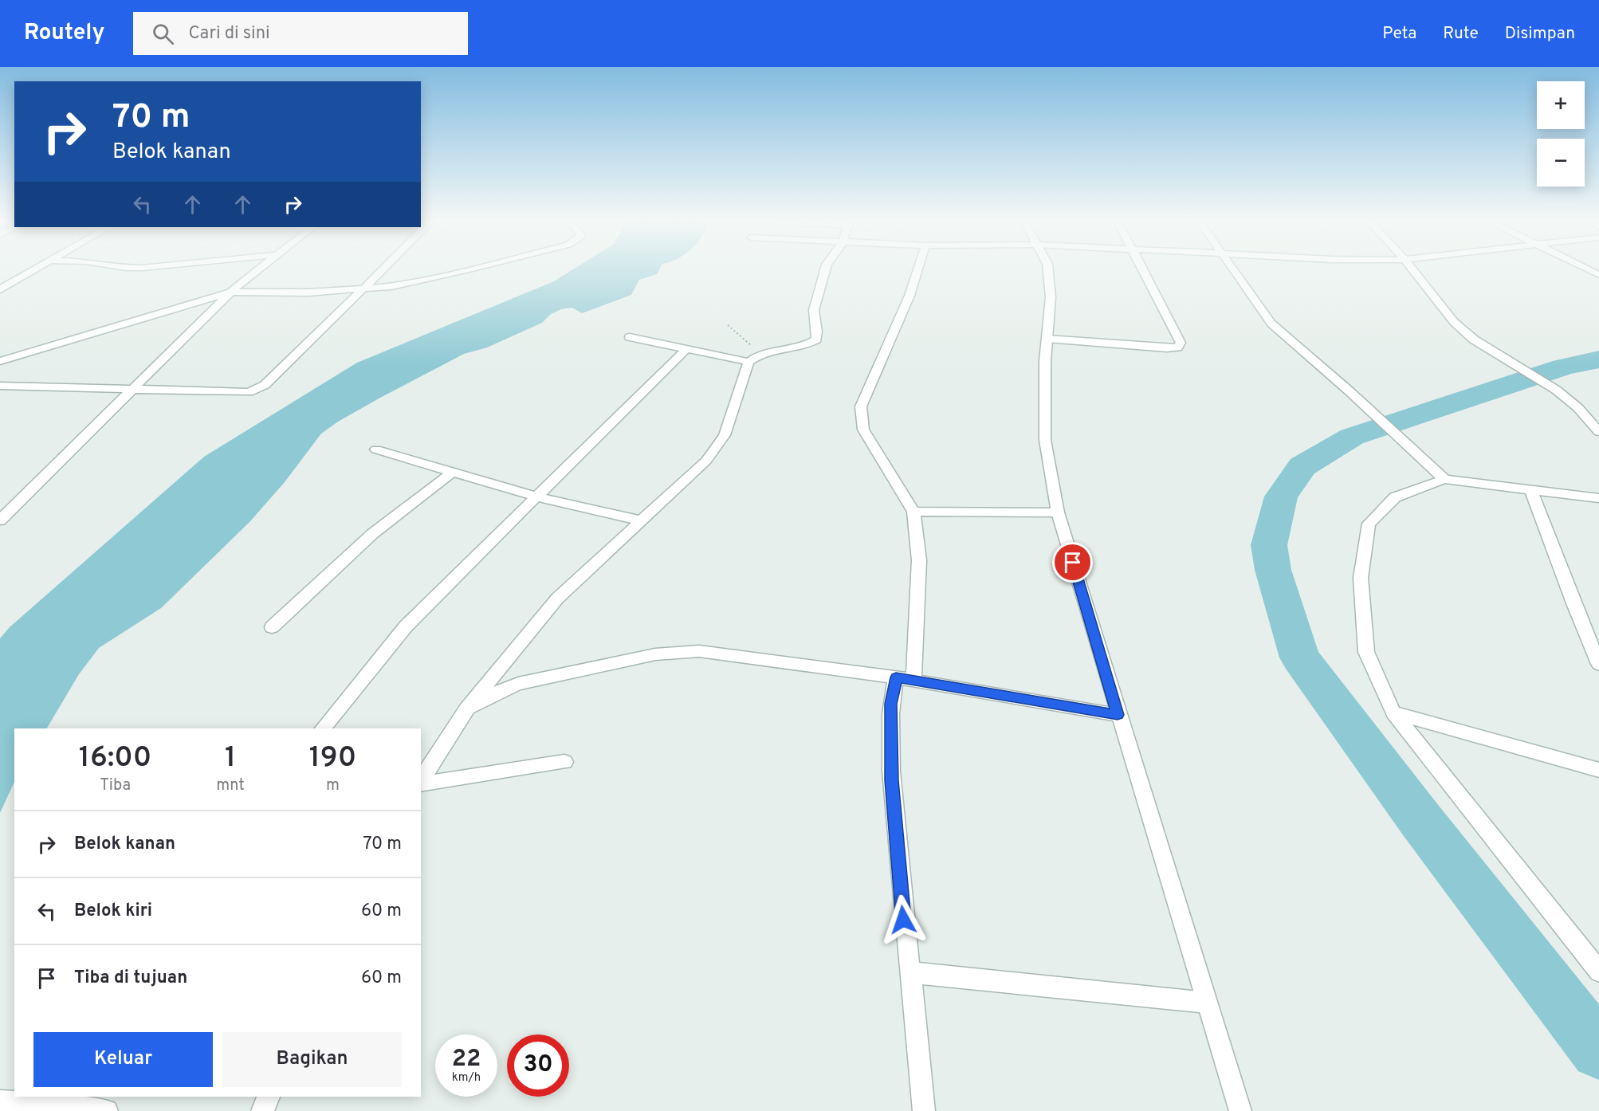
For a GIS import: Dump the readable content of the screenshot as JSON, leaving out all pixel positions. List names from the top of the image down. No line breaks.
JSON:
{"page":{"header":"Routely","search":"Cari di sini","nav":["Peta","Rute","Disimpan"],"map_buttons":["+","−"],"turn":["70 m","Belok kanan"],"eta":["16:00","Tiba","1","mnt","190","m"],"list":[{"name":"Belok kanan","value":"70 m"},{"name":"Belok kiri","value":"60 m"},{"name":"Tiba di tujuan","value":"60 m"}],"buttons":["Keluar","Bagikan"],"speed":"22 km/h","limit":"30"}}
